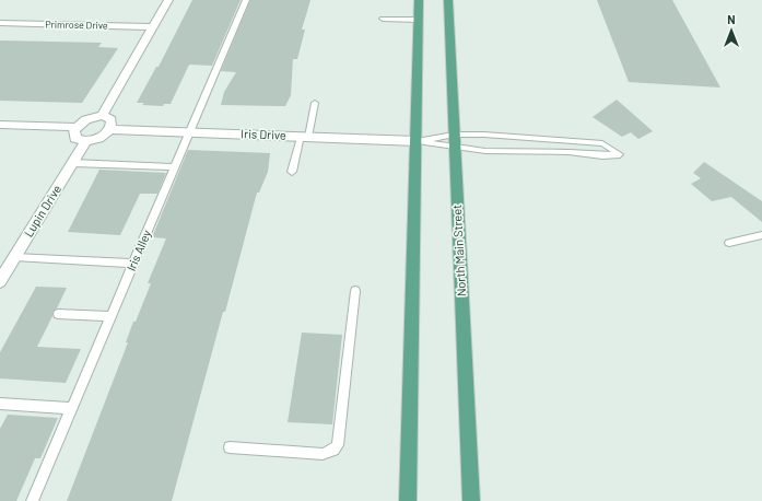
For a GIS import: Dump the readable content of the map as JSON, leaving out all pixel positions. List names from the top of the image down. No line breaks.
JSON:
{"streets":{"main road":["North Main Street"],"street":["Primrose Drive","Iris Drive","Lupin Drive"],"lane":["Iris Alley"]},"crossings":[["Iris Drive","Iris Alley"]],"north":"top"}
